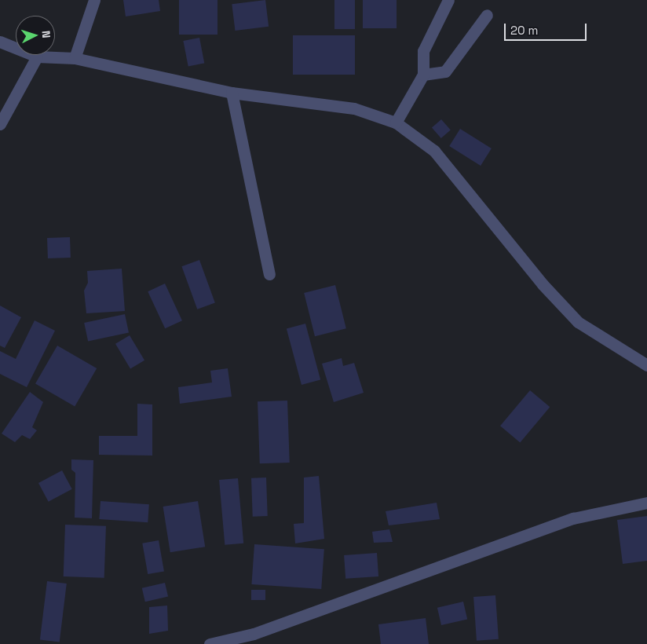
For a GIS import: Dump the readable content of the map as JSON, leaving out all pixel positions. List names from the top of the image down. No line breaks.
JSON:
{"scale_bar":"20 m","north":"right"}
